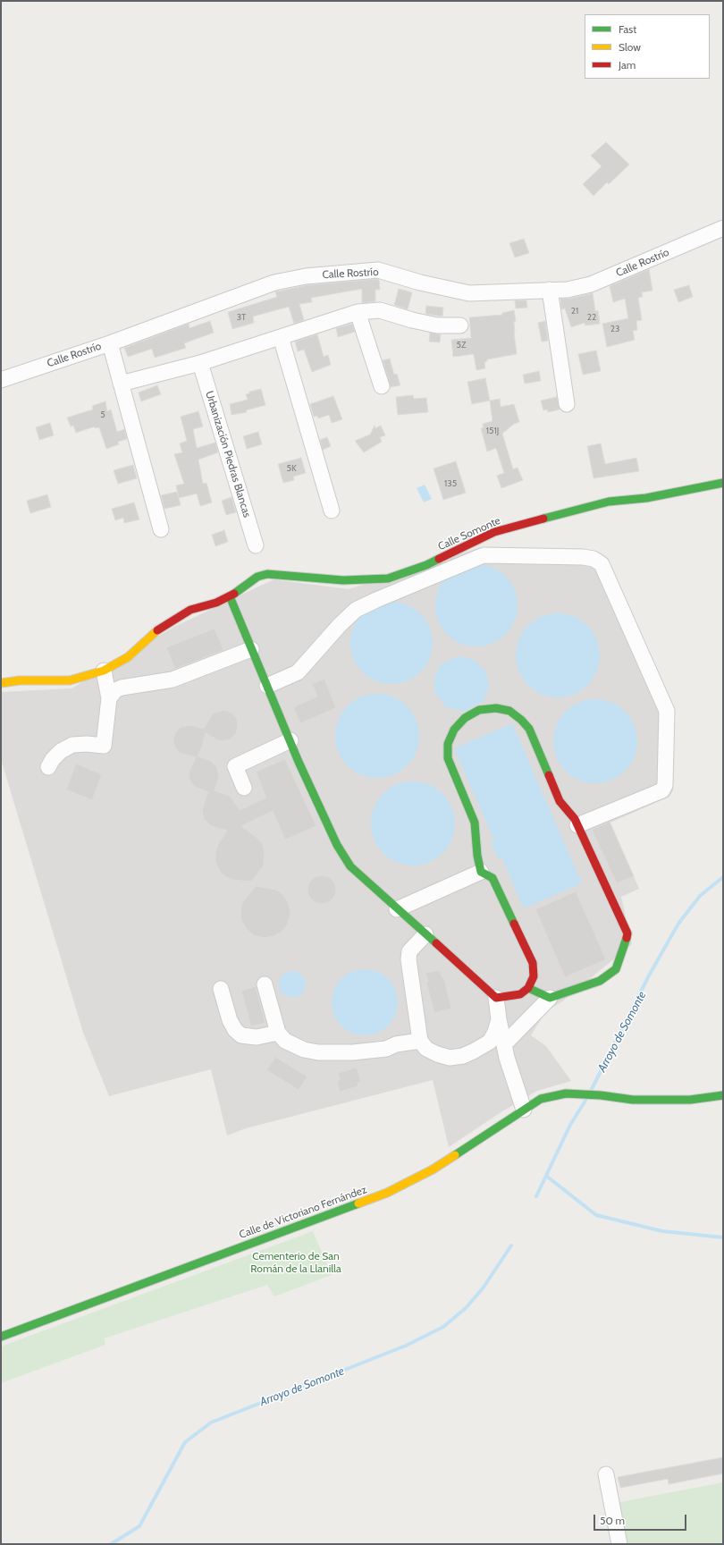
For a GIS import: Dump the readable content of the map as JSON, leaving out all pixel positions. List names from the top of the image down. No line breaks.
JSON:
{"streets":{"street":["Calle Rostrío","Urbanización Piedras Blancas","Calle Somonte","Calle de Victoriano Fernández"]},"water":["Arroyo de Somonte"],"parks":["Cementerio de San Román de la Llanilla"],"house_numbers":["21","3T","22","23","5Z","5","151J","5K","135"],"legend":["Fast","Slow","Jam"],"scale_bar":"50 m"}
